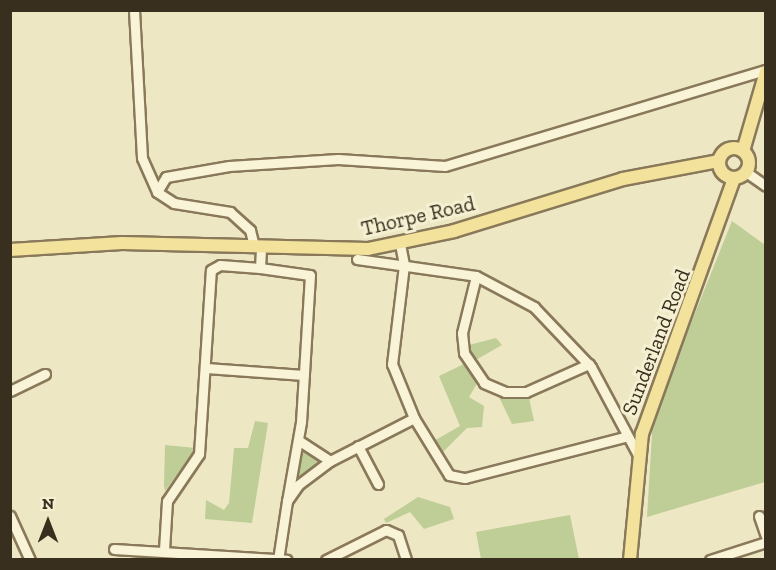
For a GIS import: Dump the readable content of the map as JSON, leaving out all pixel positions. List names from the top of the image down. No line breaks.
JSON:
{"streets":{"main road":["Thorpe Road","Sunderland Road"]},"crossings":[["Thorpe Road","Sunderland Road"]],"north":"top"}
